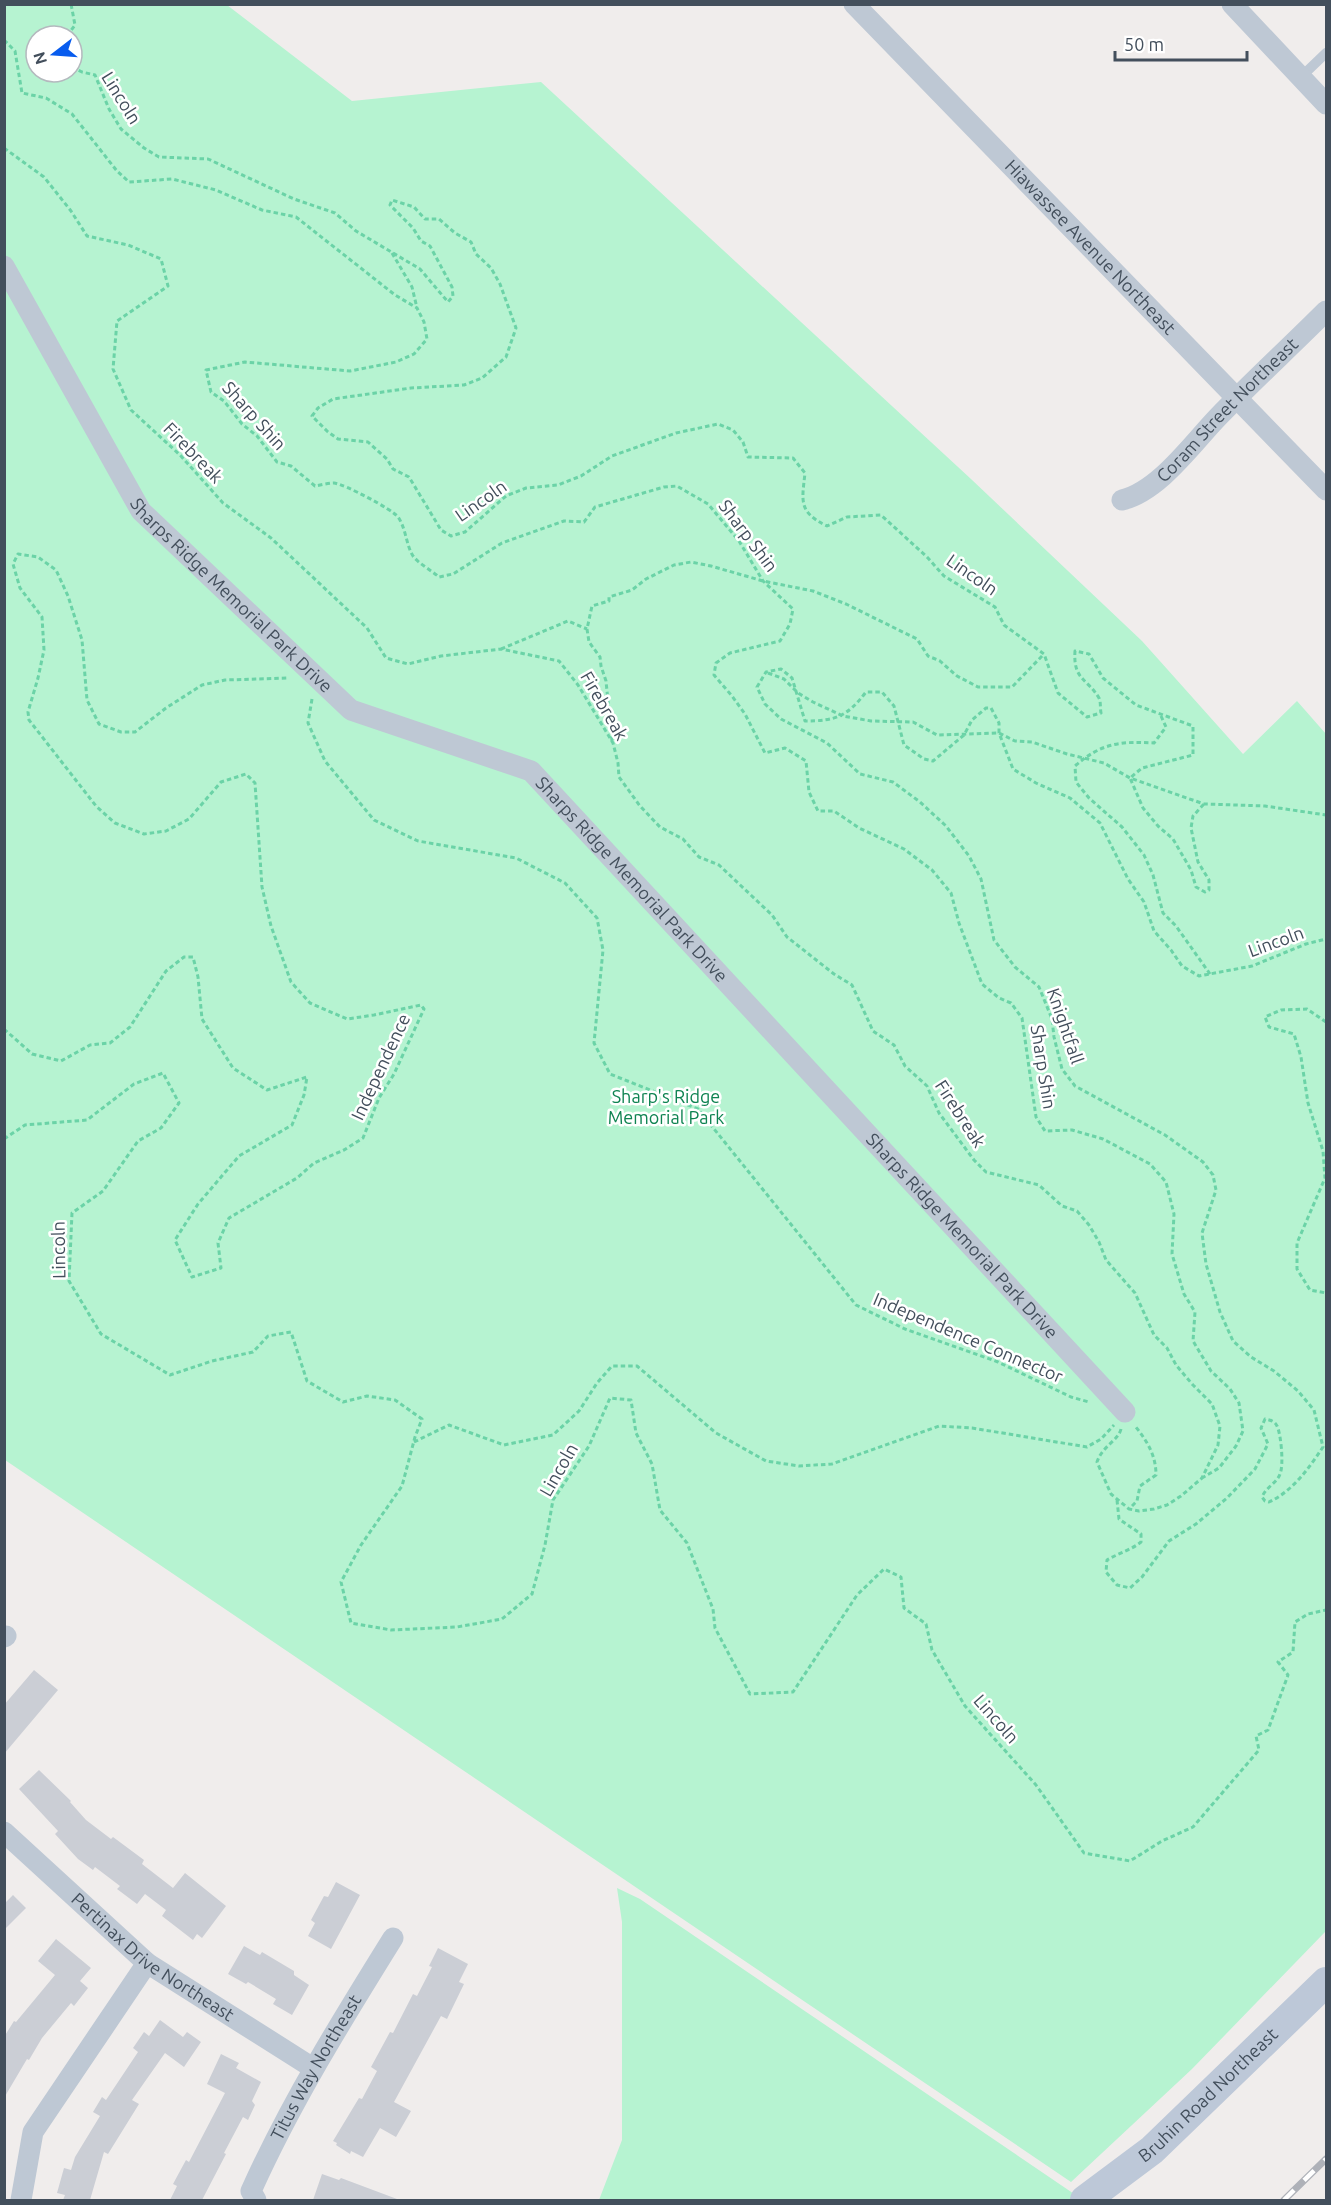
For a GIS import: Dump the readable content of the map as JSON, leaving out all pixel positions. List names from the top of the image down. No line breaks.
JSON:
{"streets":{"main road":["Bruhin Road Northeast"],"street":["Hiawassee Avenue Northeast","Coram Street Northeast","Sharps Ridge Memorial Park Drive","Pertinax Drive Northeast","Titus Way Northeast"],"path":["Lincoln","Sharp Shin","Firebreak","Knightfall","Independence","Independence Connector"]},"crossings":[["Hiawassee Avenue Northeast","Coram Street Northeast"],["Sharp Shin","Firebreak"],["Sharps Ridge Memorial Park Drive","Independence"],["Sharps Ridge Memorial Park Drive","Independence Connector"],["Independence","Independence Connector"],["Pertinax Drive Northeast","Titus Way Northeast"]],"parks":["Sharp's Ridge Memorial Park"],"scale_bar":"50 m","north":"left"}
